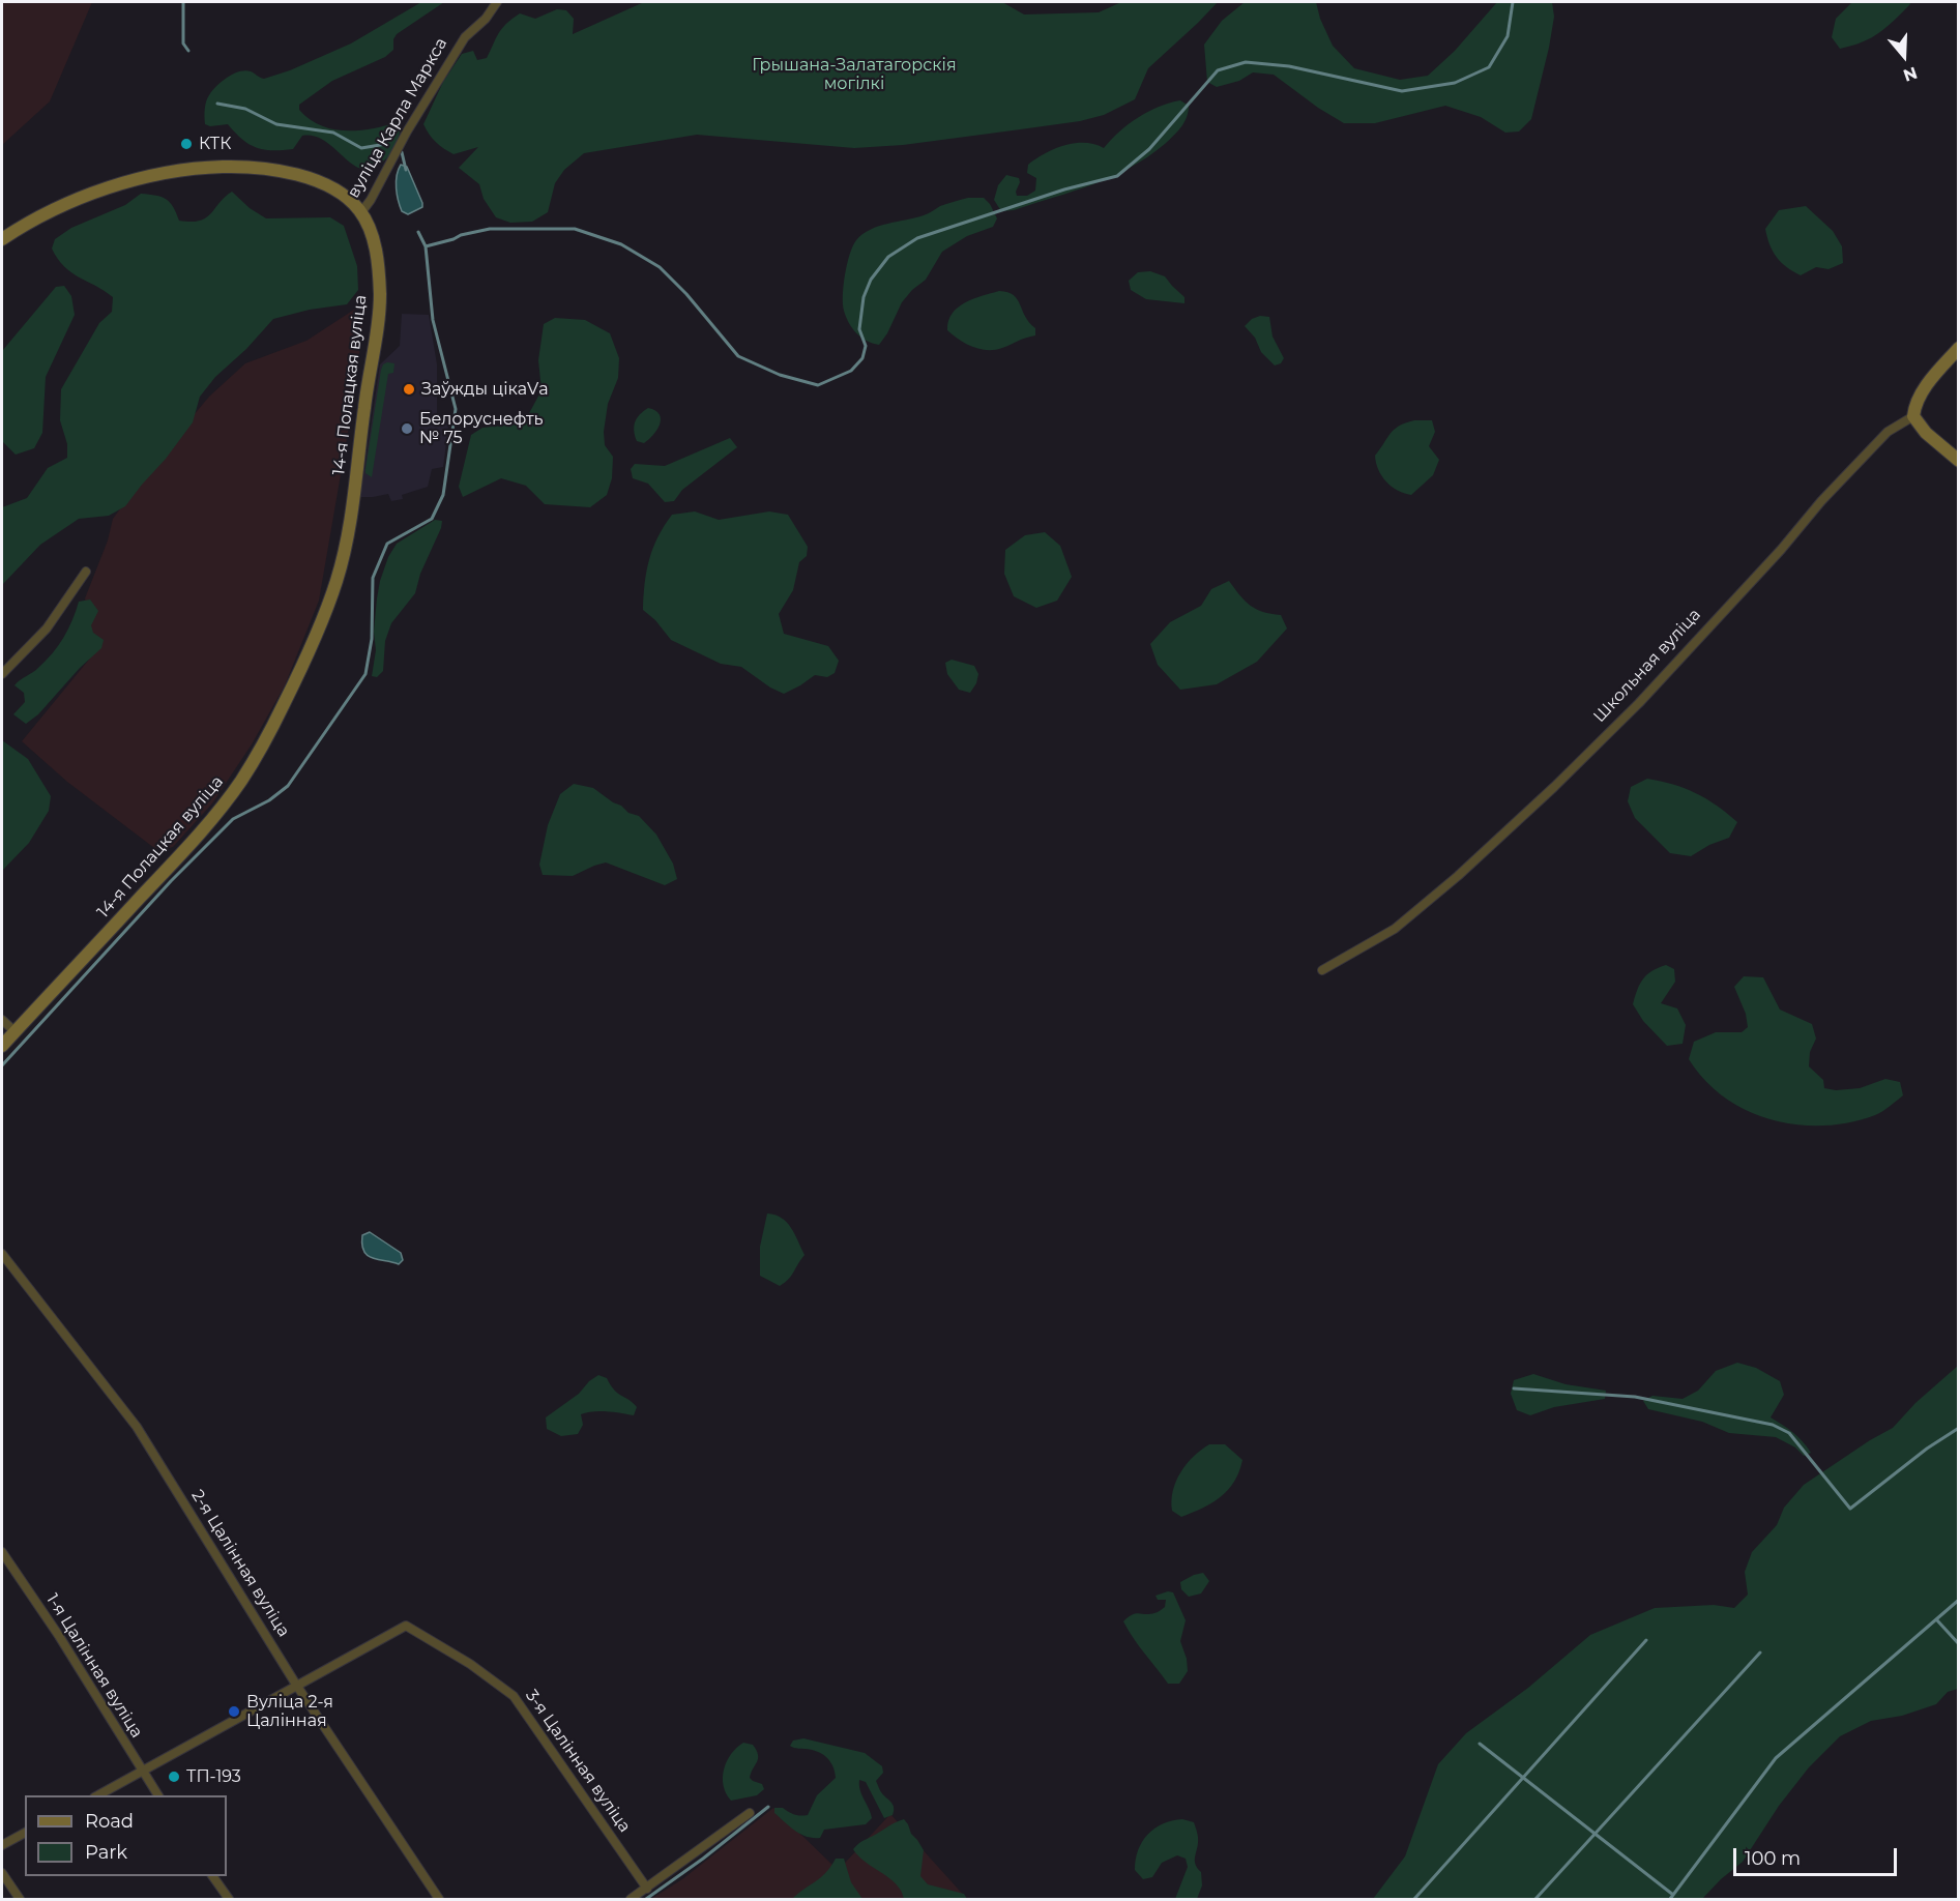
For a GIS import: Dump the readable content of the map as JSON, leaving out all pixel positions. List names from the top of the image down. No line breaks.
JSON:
{"streets":{"main road":["вуліца Карла Маркса","14-я Полацкая вуліца"],"street":["Школьная вуліца","2-я Цалінная вуліца","1-я Цалінная вуліца","3-я Цалінная вуліца"]},"crossings":[["вуліца Карла Маркса","14-я Полацкая вуліца"],["2-я Цалінная вуліца","3-я Цалінная вуліца"]],"parks":["Грышана-Залатагорскія могілкі"],"places":["КТК","Заўжды цікаVа","Белоруснефть № 75","Вуліца 2-я Цалінная","ТП-193"],"legend":["Road","Park"],"scale_bar":"100 m","north":"bottom"}
